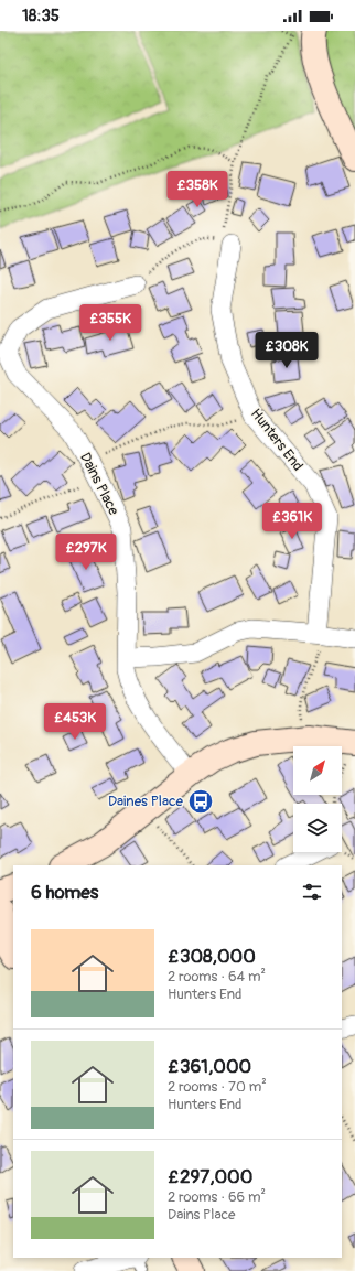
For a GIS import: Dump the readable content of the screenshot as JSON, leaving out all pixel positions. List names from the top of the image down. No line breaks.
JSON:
{"streets":{"street":["Hunters End","Dains Place"]},"places":{"bus stop":["Daines Place"]},"north":"top right","page":{"status":"18:35","price":["£358K","£355K","£308K","£361K","£297K","£453K"],"heading":"6 homes","list":[{"name":"£308,000","note":"2 rooms · 64 m² · Hunters End"},{"name":"£361,000","note":"2 rooms · 70 m² · Hunters End"},{"name":"£297,000","note":"2 rooms · 66 m² · Dains Place"}]}}
